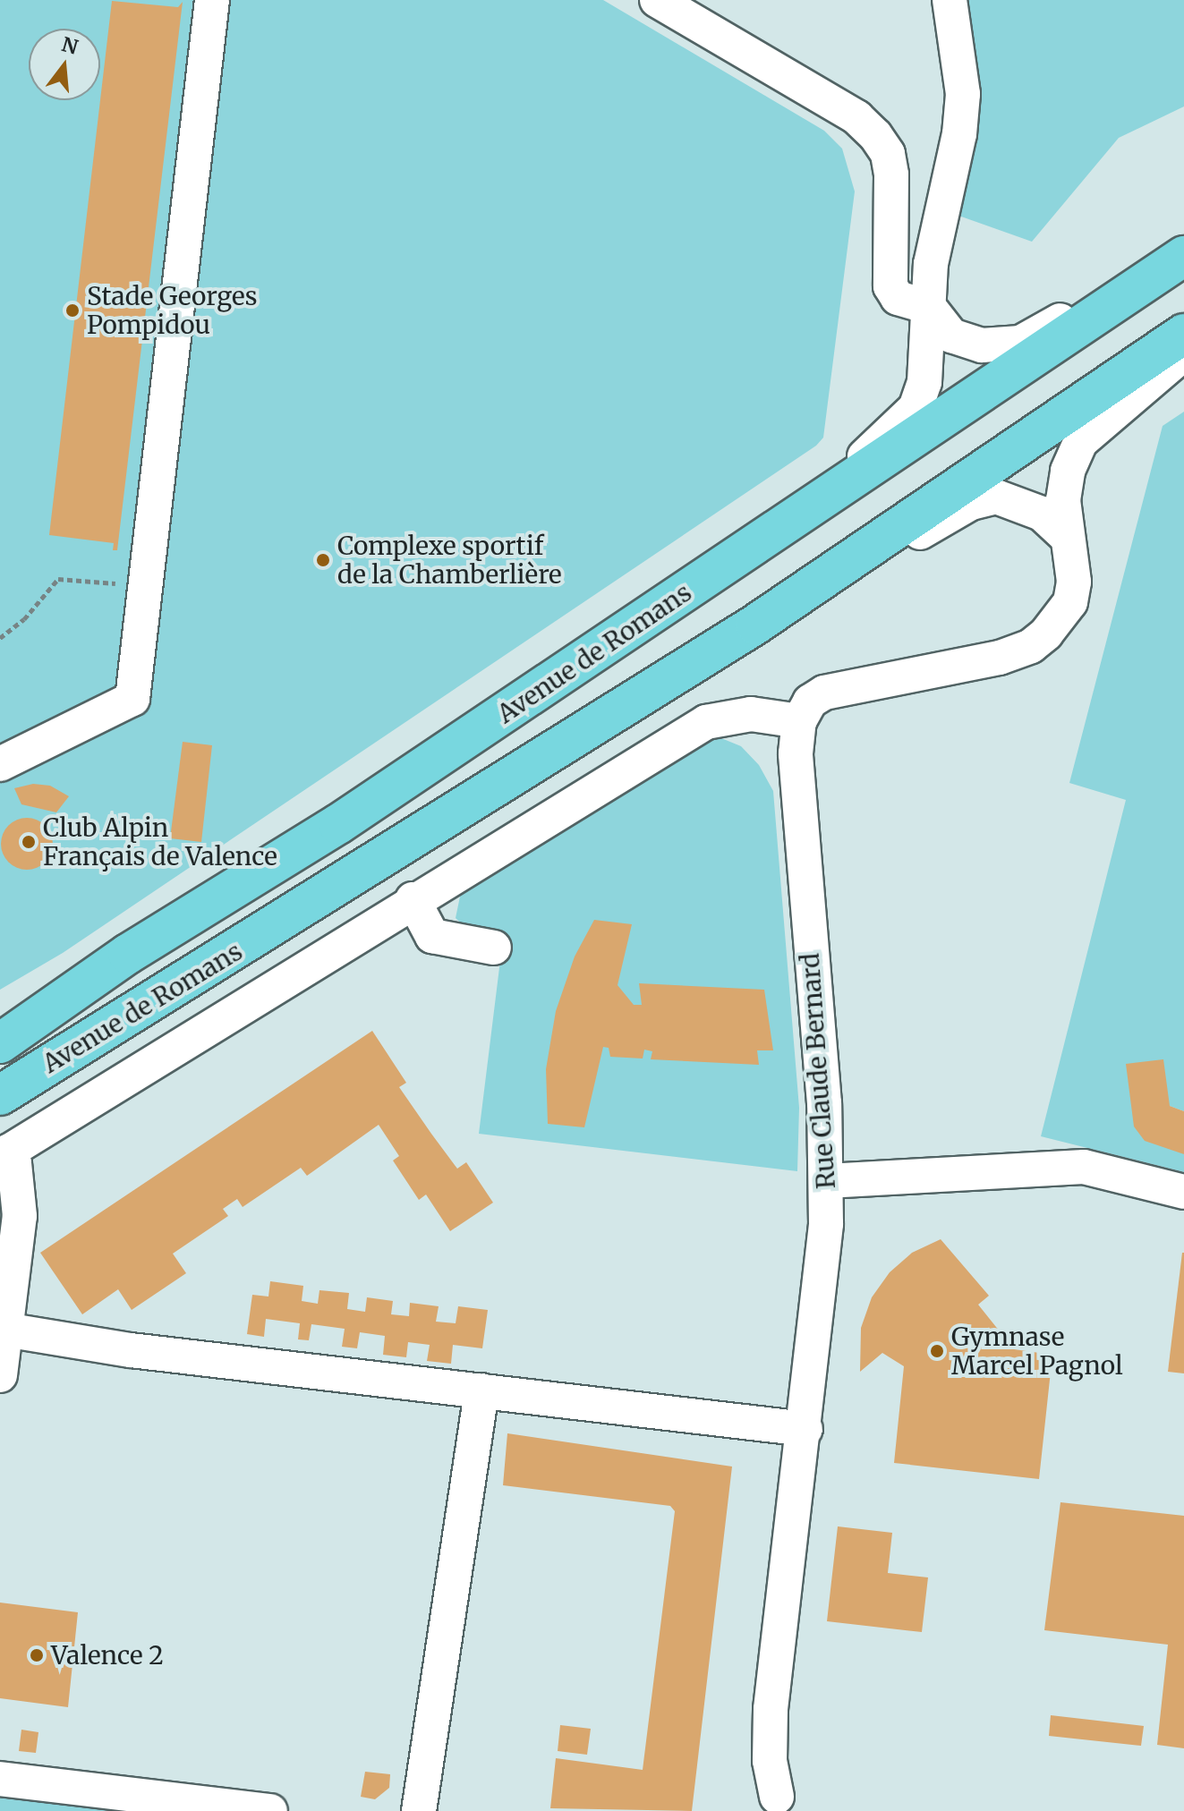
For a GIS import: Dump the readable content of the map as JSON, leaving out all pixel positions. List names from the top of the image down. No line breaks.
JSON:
{"streets":{"main road":["Avenue de Romans"],"street":["Rue Claude Bernard"]},"places":["Stade Georges Pompidou","Complexe sportif de la Chamberlière","Club Alpin Français de Valence","Gymnase Marcel Pagnol","Valence 2"],"north":"top"}
